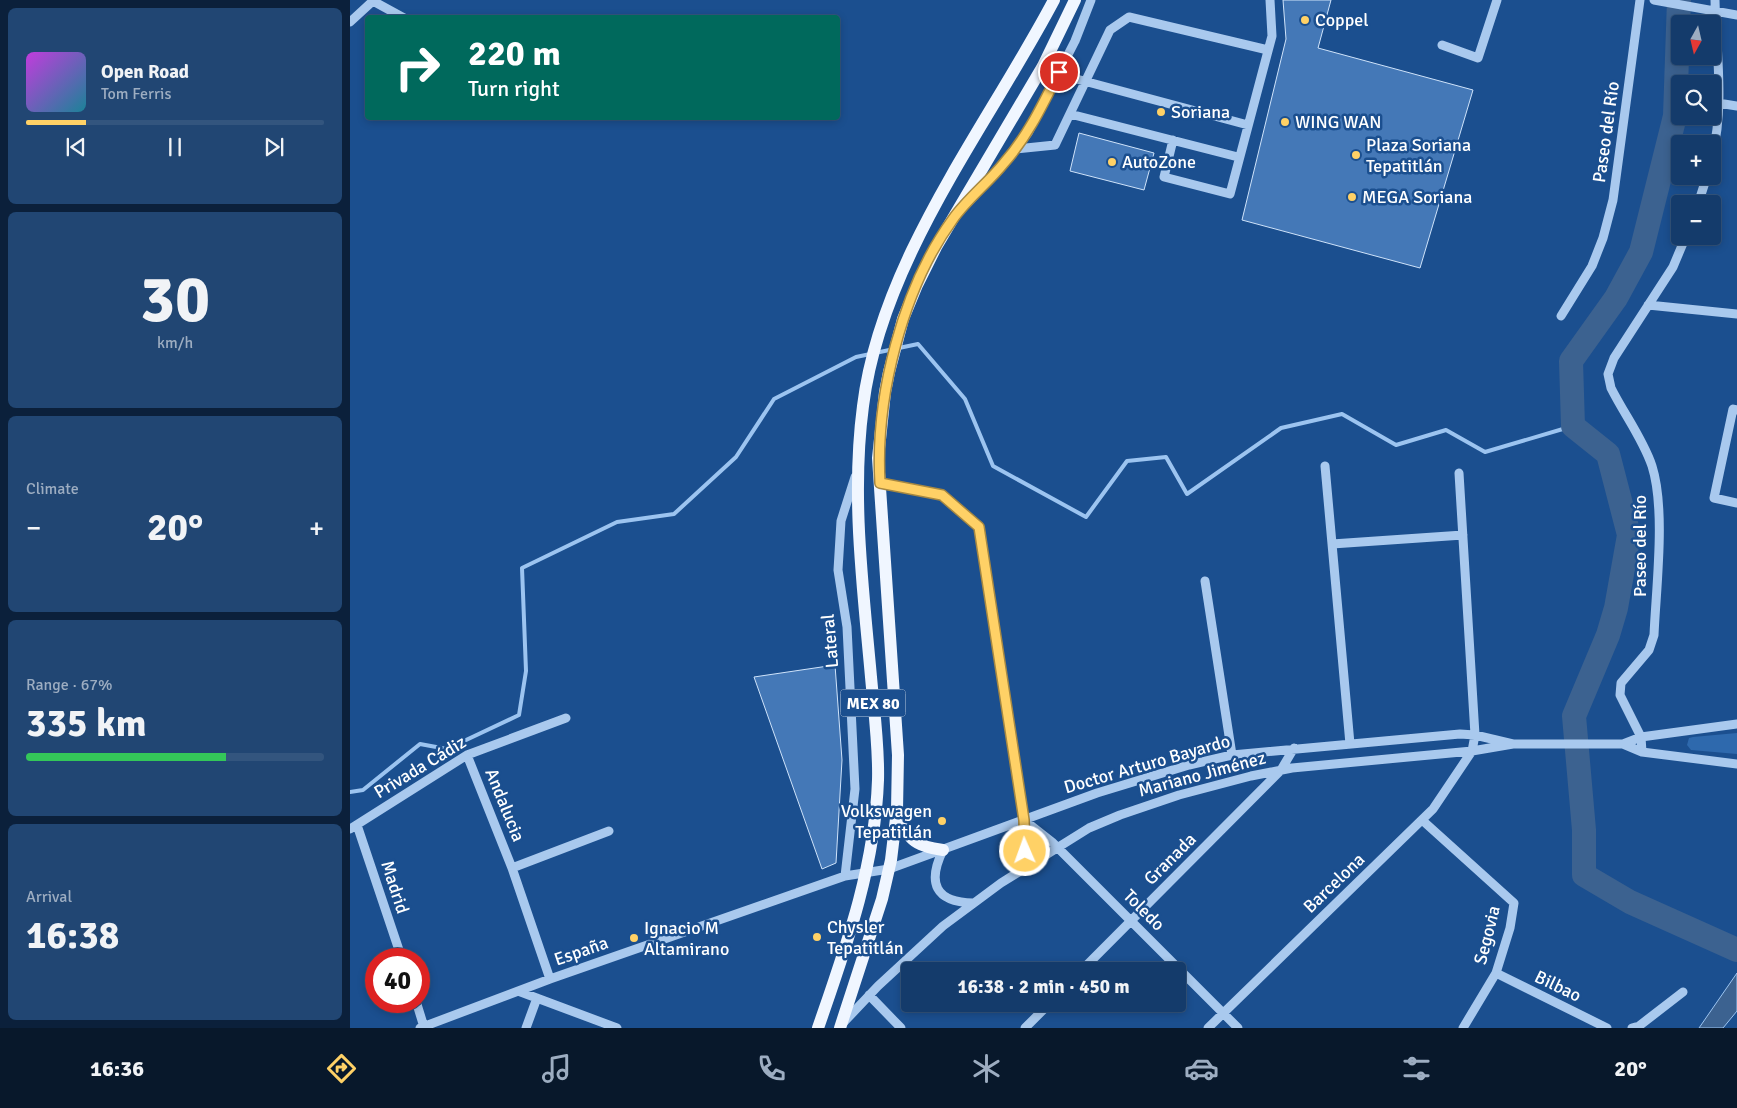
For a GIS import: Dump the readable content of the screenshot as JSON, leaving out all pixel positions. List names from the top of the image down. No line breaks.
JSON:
{"streets":{"main road":["MEX 80"],"street":["Paseo del Río","Lateral","Doctor Arturo Bayardo","Privada Cádiz","Mariano Jiménez","Andalucia","Granada","Barcelona","Madrid","Toledo","Segovia","España","Bilbao"]},"crossings":[["Paseo del Río","Mariano Jiménez"],["Lateral","MEX 80"],["Lateral","España"],["MEX 80","Doctor Arturo Bayardo"],["MEX 80","Mariano Jiménez"],["MEX 80","España"],["Doctor Arturo Bayardo","Mariano Jiménez"],["Doctor Arturo Bayardo","Granada"],["Doctor Arturo Bayardo","Toledo"],["Doctor Arturo Bayardo","España"],["Privada Cádiz","Andalucia"],["Privada Cádiz","Madrid"],["Mariano Jiménez","Granada"],["Mariano Jiménez","Barcelona"],["Mariano Jiménez","Toledo"],["Andalucia","España"],["Granada","Toledo"],["Barcelona","Toledo"],["Barcelona","Segovia"],["Segovia","Bilbao"]],"places":["Coppel","Soriana","WING WAN","Plaza Soriana Tepatitlán","AutoZone","MEGA Soriana","Volkswagen Tepatitlán","Chysler Tepatitlán","Ignacio M Altamirano"],"north":"bottom","page":{"map_buttons":["+","−"],"turn":["220 m","Turn right"],"song":["Open Road","Tom Ferris"],"tile":[["30","km/h"],"Climate",["Range · 67%","335 km"],["Arrival","16:38"]],"heat":["−","20°","+"],"limit":"40","trip":"16:38 · 2 min · 450 m","tabs":["16:36","20°"]}}
